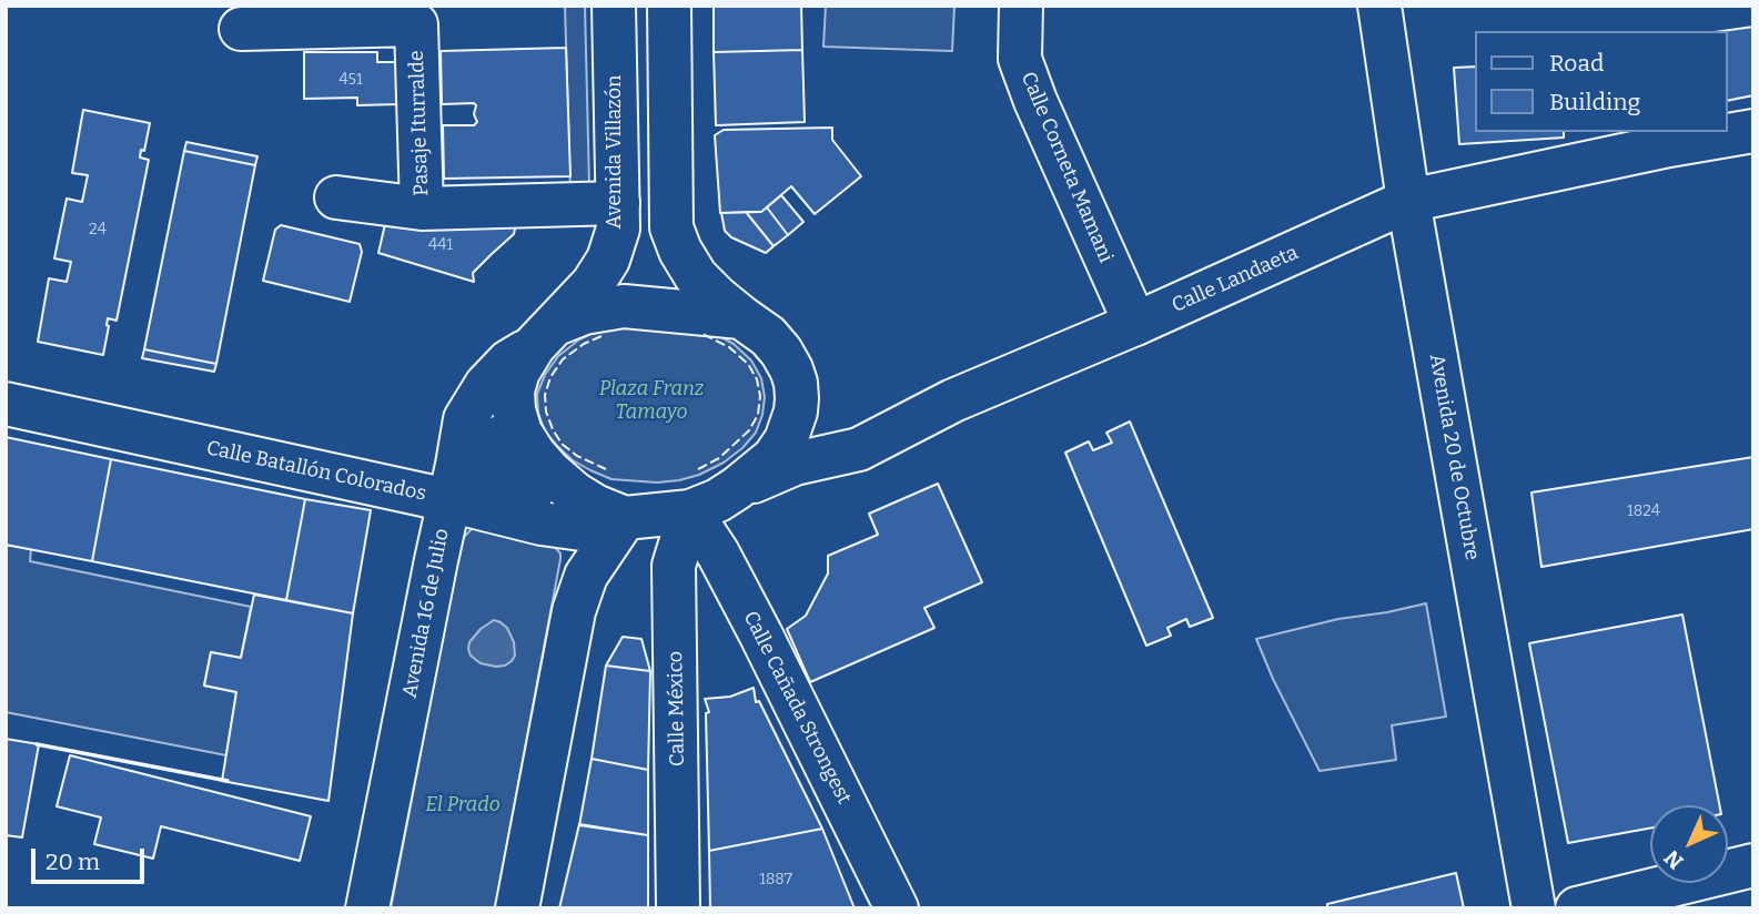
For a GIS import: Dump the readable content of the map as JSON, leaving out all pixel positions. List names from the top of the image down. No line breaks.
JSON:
{"streets":{"main road":["Pasaje Iturralde","Avenida Villazón","Calle Corneta Mamani","Calle Landaeta","Avenida 20 de Octubre","Calle Batallón Colorados","Avenida 16 de Julio","Calle Cañada Strongest","Calle México"]},"crossings":[["Avenida Villazón","Calle Landaeta"],["Avenida Villazón","Calle Batallón Colorados"],["Avenida Villazón","Avenida 16 de Julio"],["Avenida Villazón","Calle Cañada Strongest"],["Avenida Villazón","Calle México"],["Calle Corneta Mamani","Calle Landaeta"],["Calle Landaeta","Avenida 20 de Octubre"],["Calle Landaeta","Calle Batallón Colorados"],["Calle Landaeta","Avenida 16 de Julio"],["Calle Landaeta","Calle Cañada Strongest"],["Calle Landaeta","Calle México"],["Calle Batallón Colorados","Avenida 16 de Julio"],["Calle Batallón Colorados","Calle Cañada Strongest"],["Calle Batallón Colorados","Calle México"],["Avenida 16 de Julio","Calle Cañada Strongest"],["Avenida 16 de Julio","Calle México"],["Calle Cañada Strongest","Calle México"]],"parks":["Plaza Franz Tamayo","El Prado"],"house_numbers":["451","24","441","1824","1887"],"legend":["Road","Building"],"scale_bar":"20 m","north":"bottom left"}
